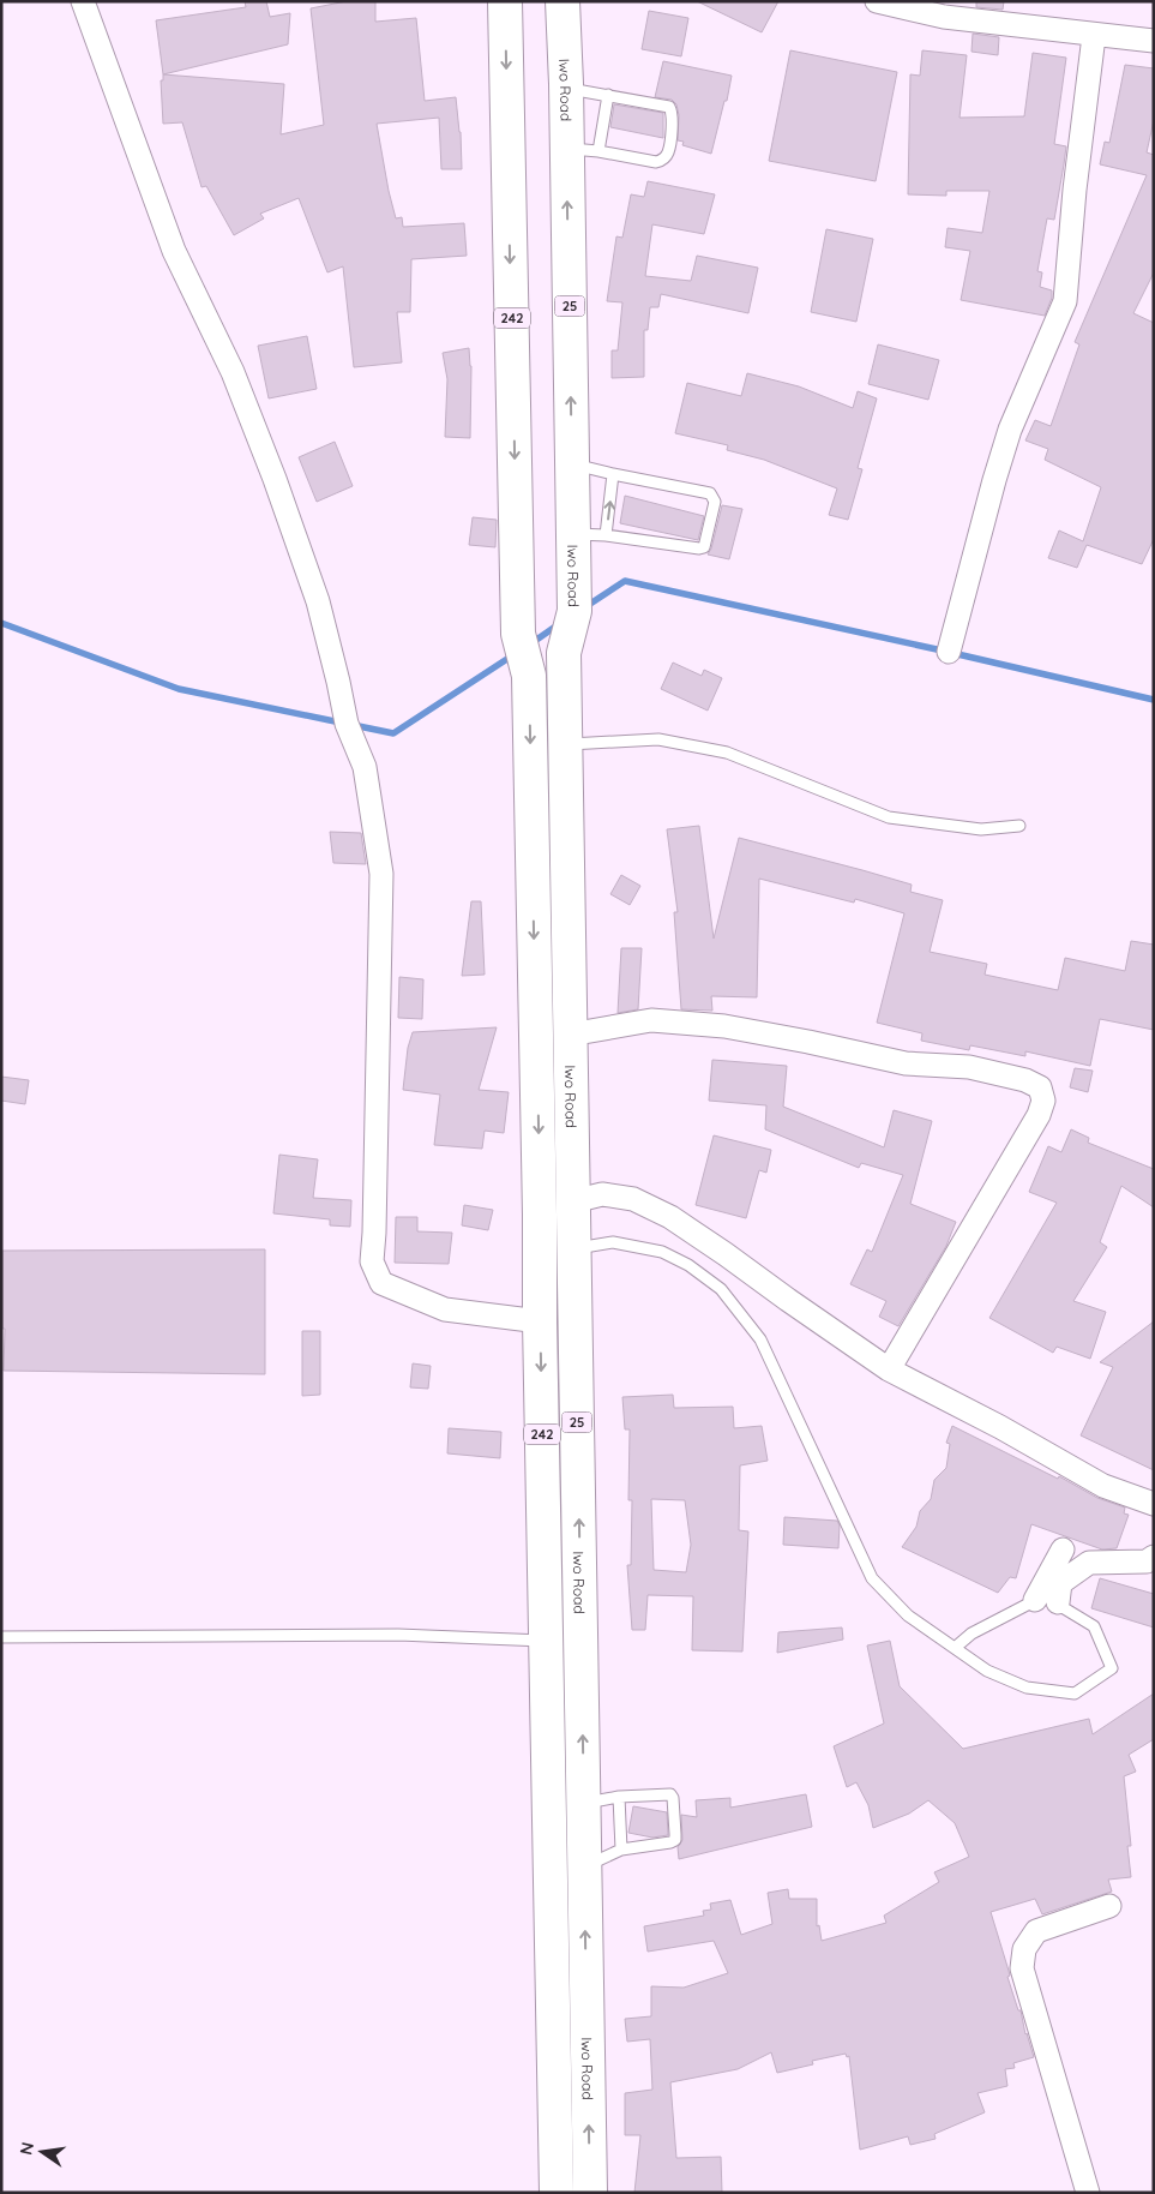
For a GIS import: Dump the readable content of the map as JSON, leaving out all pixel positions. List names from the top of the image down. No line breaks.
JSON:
{"streets":{"main road":["Iwo Road","25","242"]},"north":"left"}
